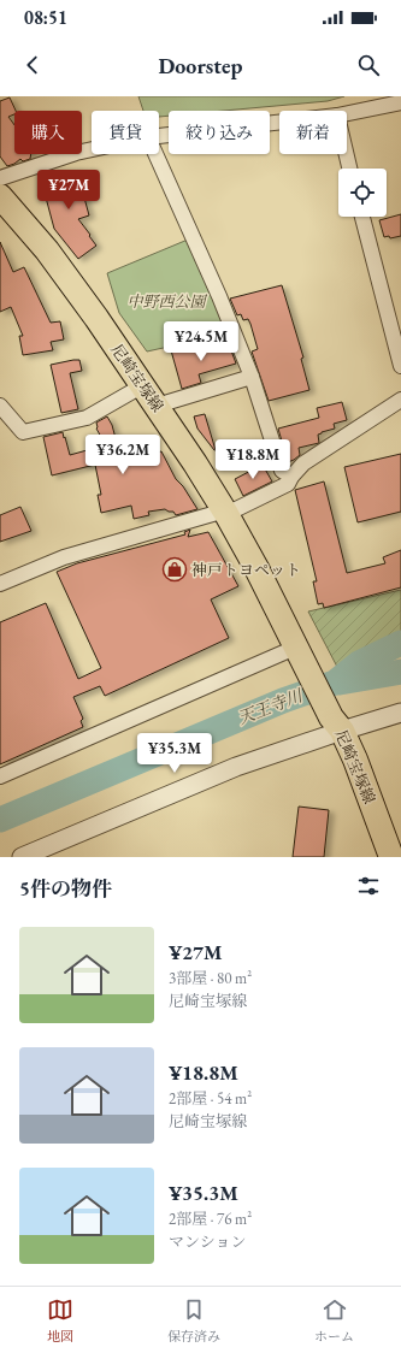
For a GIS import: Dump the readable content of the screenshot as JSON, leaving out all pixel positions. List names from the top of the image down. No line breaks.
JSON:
{"streets":{"main road":["尼崎宝塚線"]},"water":["天王寺川"],"parks":["中野西公園"],"places":{"shop":["神戸トヨペット"]},"page":{"status":"08:51","header":"Doorstep","chip":["購入","賃貸","絞り込み","新着"],"price":["¥27M","¥24.5M","¥36.2M","¥18.8M","¥35.3M"],"heading":"5件の物件","list":[{"name":"¥27M","note":"3部屋 · 80 m² · 尼崎宝塚線"},{"name":"¥18.8M","note":"2部屋 · 54 m² · 尼崎宝塚線"},{"name":"¥35.3M","note":"2部屋 · 76 m² · マンション"}],"tabs":["地図","保存済み","ホーム"]}}
